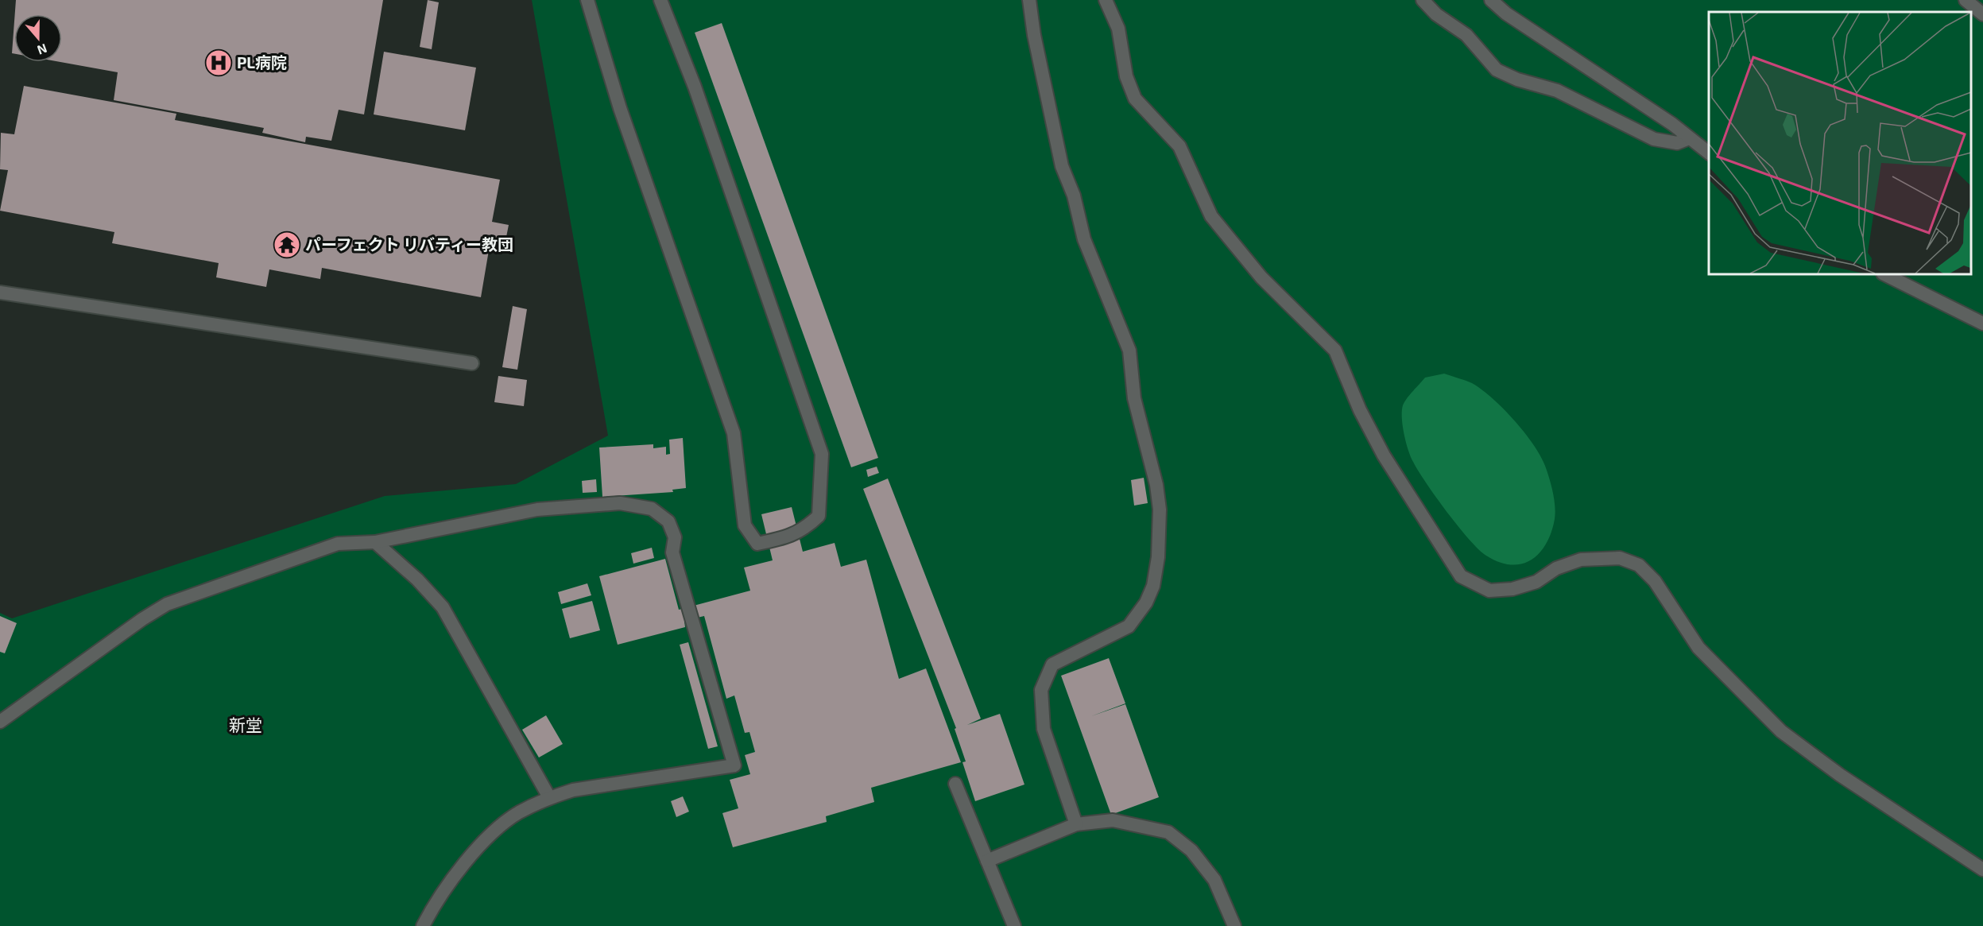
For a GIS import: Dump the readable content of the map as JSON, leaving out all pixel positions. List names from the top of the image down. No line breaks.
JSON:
{"districts":["新堂"],"places":{"hospital":["PL病院"],"temple":["パーフェクト リバティー教団"]},"north":"bottom"}
